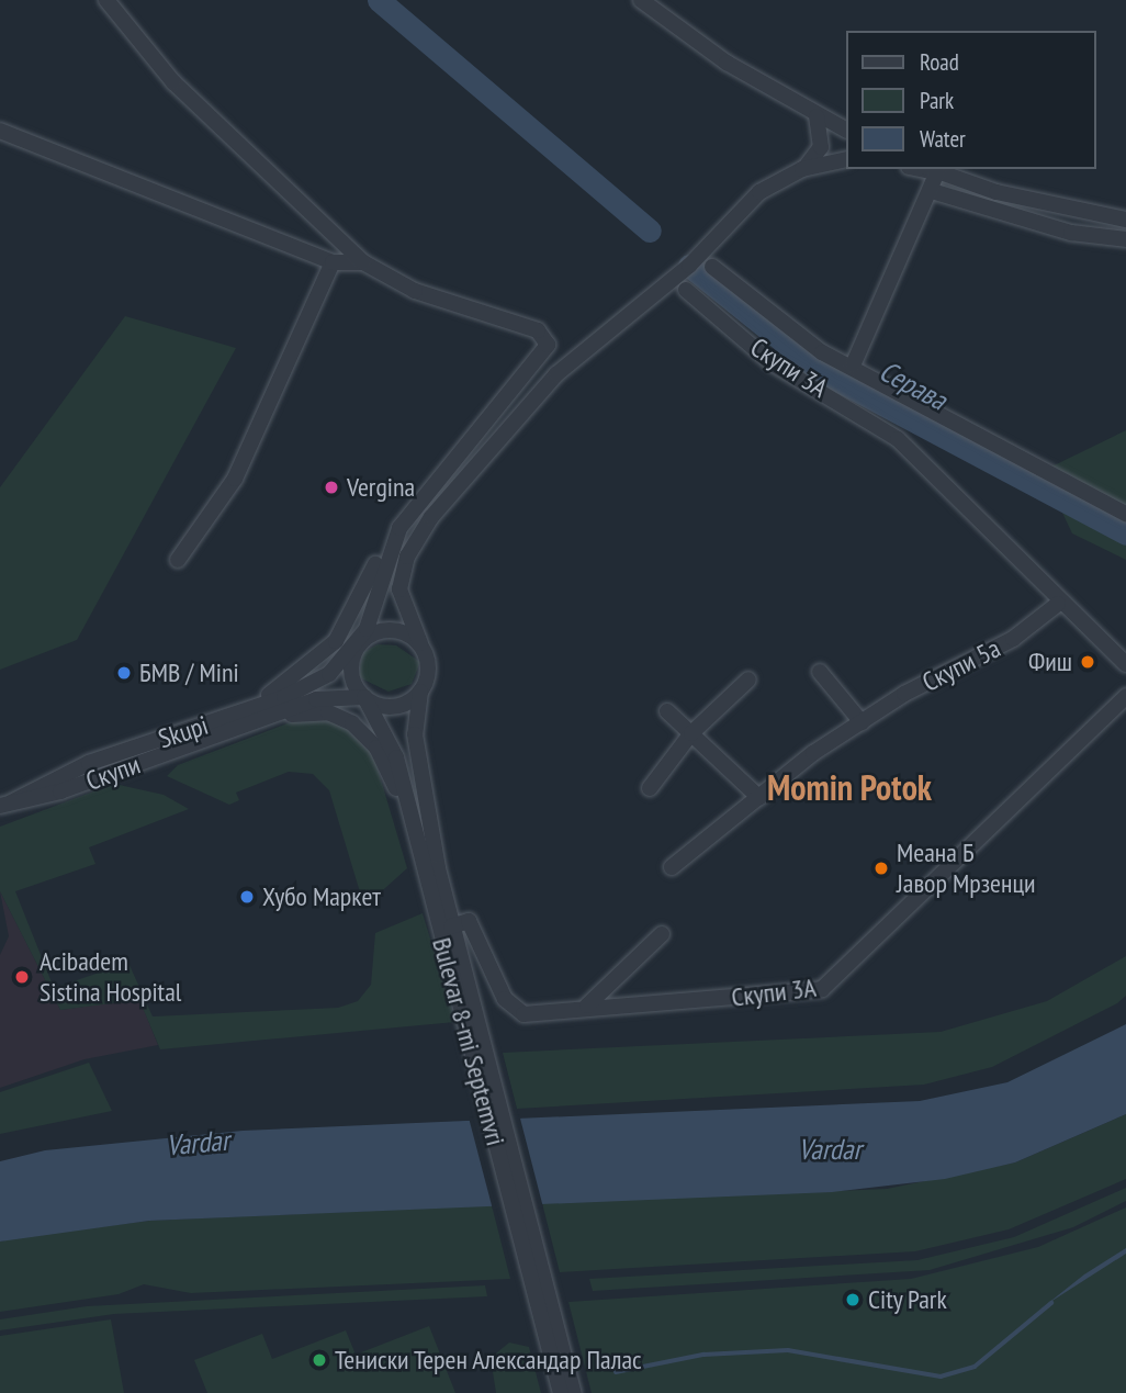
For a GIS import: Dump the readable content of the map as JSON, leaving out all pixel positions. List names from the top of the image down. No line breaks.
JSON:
{"streets":{"street":["Скупи 3А","Скупи 5а","Skupi","Скупи","Bulevar 8-mi Septemvri"]},"crossings":[["Скупи 3А","Скупи 5а"],["Скупи 3А","Bulevar 8-mi Septemvri"],["Skupi","Скупи"],["Skupi","Bulevar 8-mi Septemvri"]],"districts":["Momin Potok"],"water":["Серава","Vardar"],"places":["Vergina","Фиш","БМВ / Mini","Меана Б Јавор Мрзенци","Хубо Маркет","Acibadem Sistina Hospital","City Park","Тениски Терен Александар Палас"],"legend":["Road","Park","Water"]}
